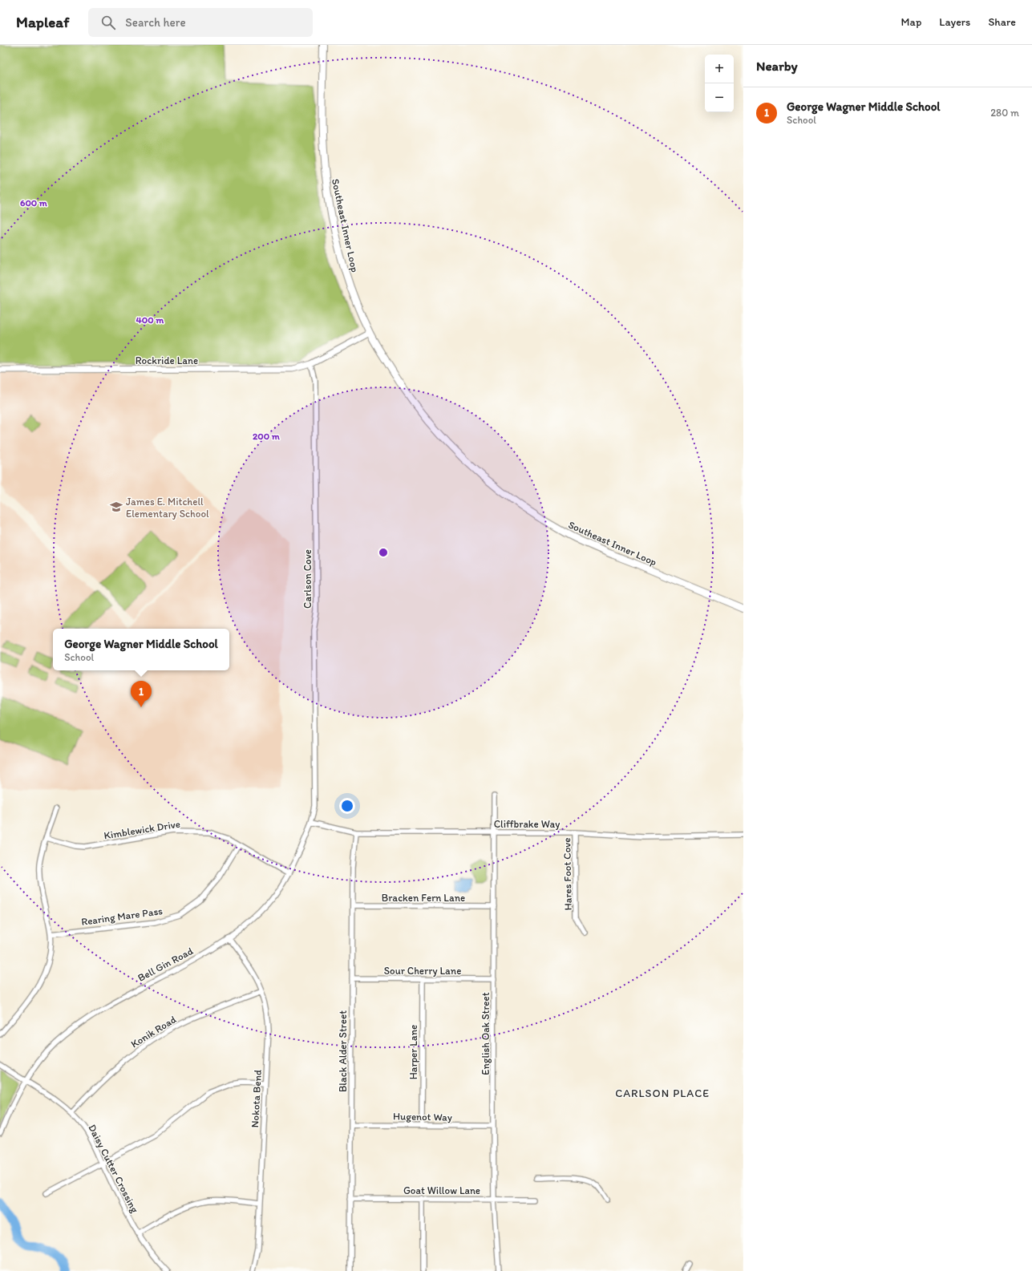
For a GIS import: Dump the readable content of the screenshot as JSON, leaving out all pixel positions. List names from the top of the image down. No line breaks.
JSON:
{"streets":{"main road":["Southeast Inner Loop"],"street":["Rockride Lane","Carlson Cove","Cliffbrake Way","Kimblewick Drive","Hares Foot Cove","Bracken Fern Lane","Rearing Mare Pass","Bell Gin Road","Sour Cherry Lane","Konik Road","English Oak Street","Black Alder Street","Harper Lane","Nokota Bend","Hugenot Way","Daisy Cutter Crossing","Goat Willow Lane"]},"crossings":[["Southeast Inner Loop","Rockride Lane"],["Rockride Lane","Carlson Cove"],["Carlson Cove","Bell Gin Road"],["Cliffbrake Way","Hares Foot Cove"],["Cliffbrake Way","Bell Gin Road"],["Cliffbrake Way","English Oak Street"],["Cliffbrake Way","Black Alder Street"],["Kimblewick Drive","Rearing Mare Pass"],["Kimblewick Drive","Bell Gin Road"],["Bracken Fern Lane","English Oak Street"],["Bracken Fern Lane","Black Alder Street"],["Bell Gin Road","Nokota Bend"],["Bell Gin Road","Daisy Cutter Crossing"],["Sour Cherry Lane","English Oak Street"],["Sour Cherry Lane","Black Alder Street"],["Sour Cherry Lane","Harper Lane"],["Konik Road","Nokota Bend"],["Konik Road","Daisy Cutter Crossing"],["English Oak Street","Hugenot Way"],["English Oak Street","Goat Willow Lane"],["Black Alder Street","Hugenot Way"],["Black Alder Street","Goat Willow Lane"],["Harper Lane","Hugenot Way"]],"districts":["CARLSON PLACE"],"places":{"school or university":["James E. Mitchell Elementary School"]},"page":{"header":"Mapleaf","search":"Search here","nav":["Map","Layers","Share"],"heading":"Nearby","map_buttons":["+","−"],"list":[{"mark":"1","name":"George Wagner Middle School","note":"School","value":"280 m"}],"popup":["George Wagner Middle School","School"],"pins":"1"},"rings":["600 m","400 m","200 m"]}
